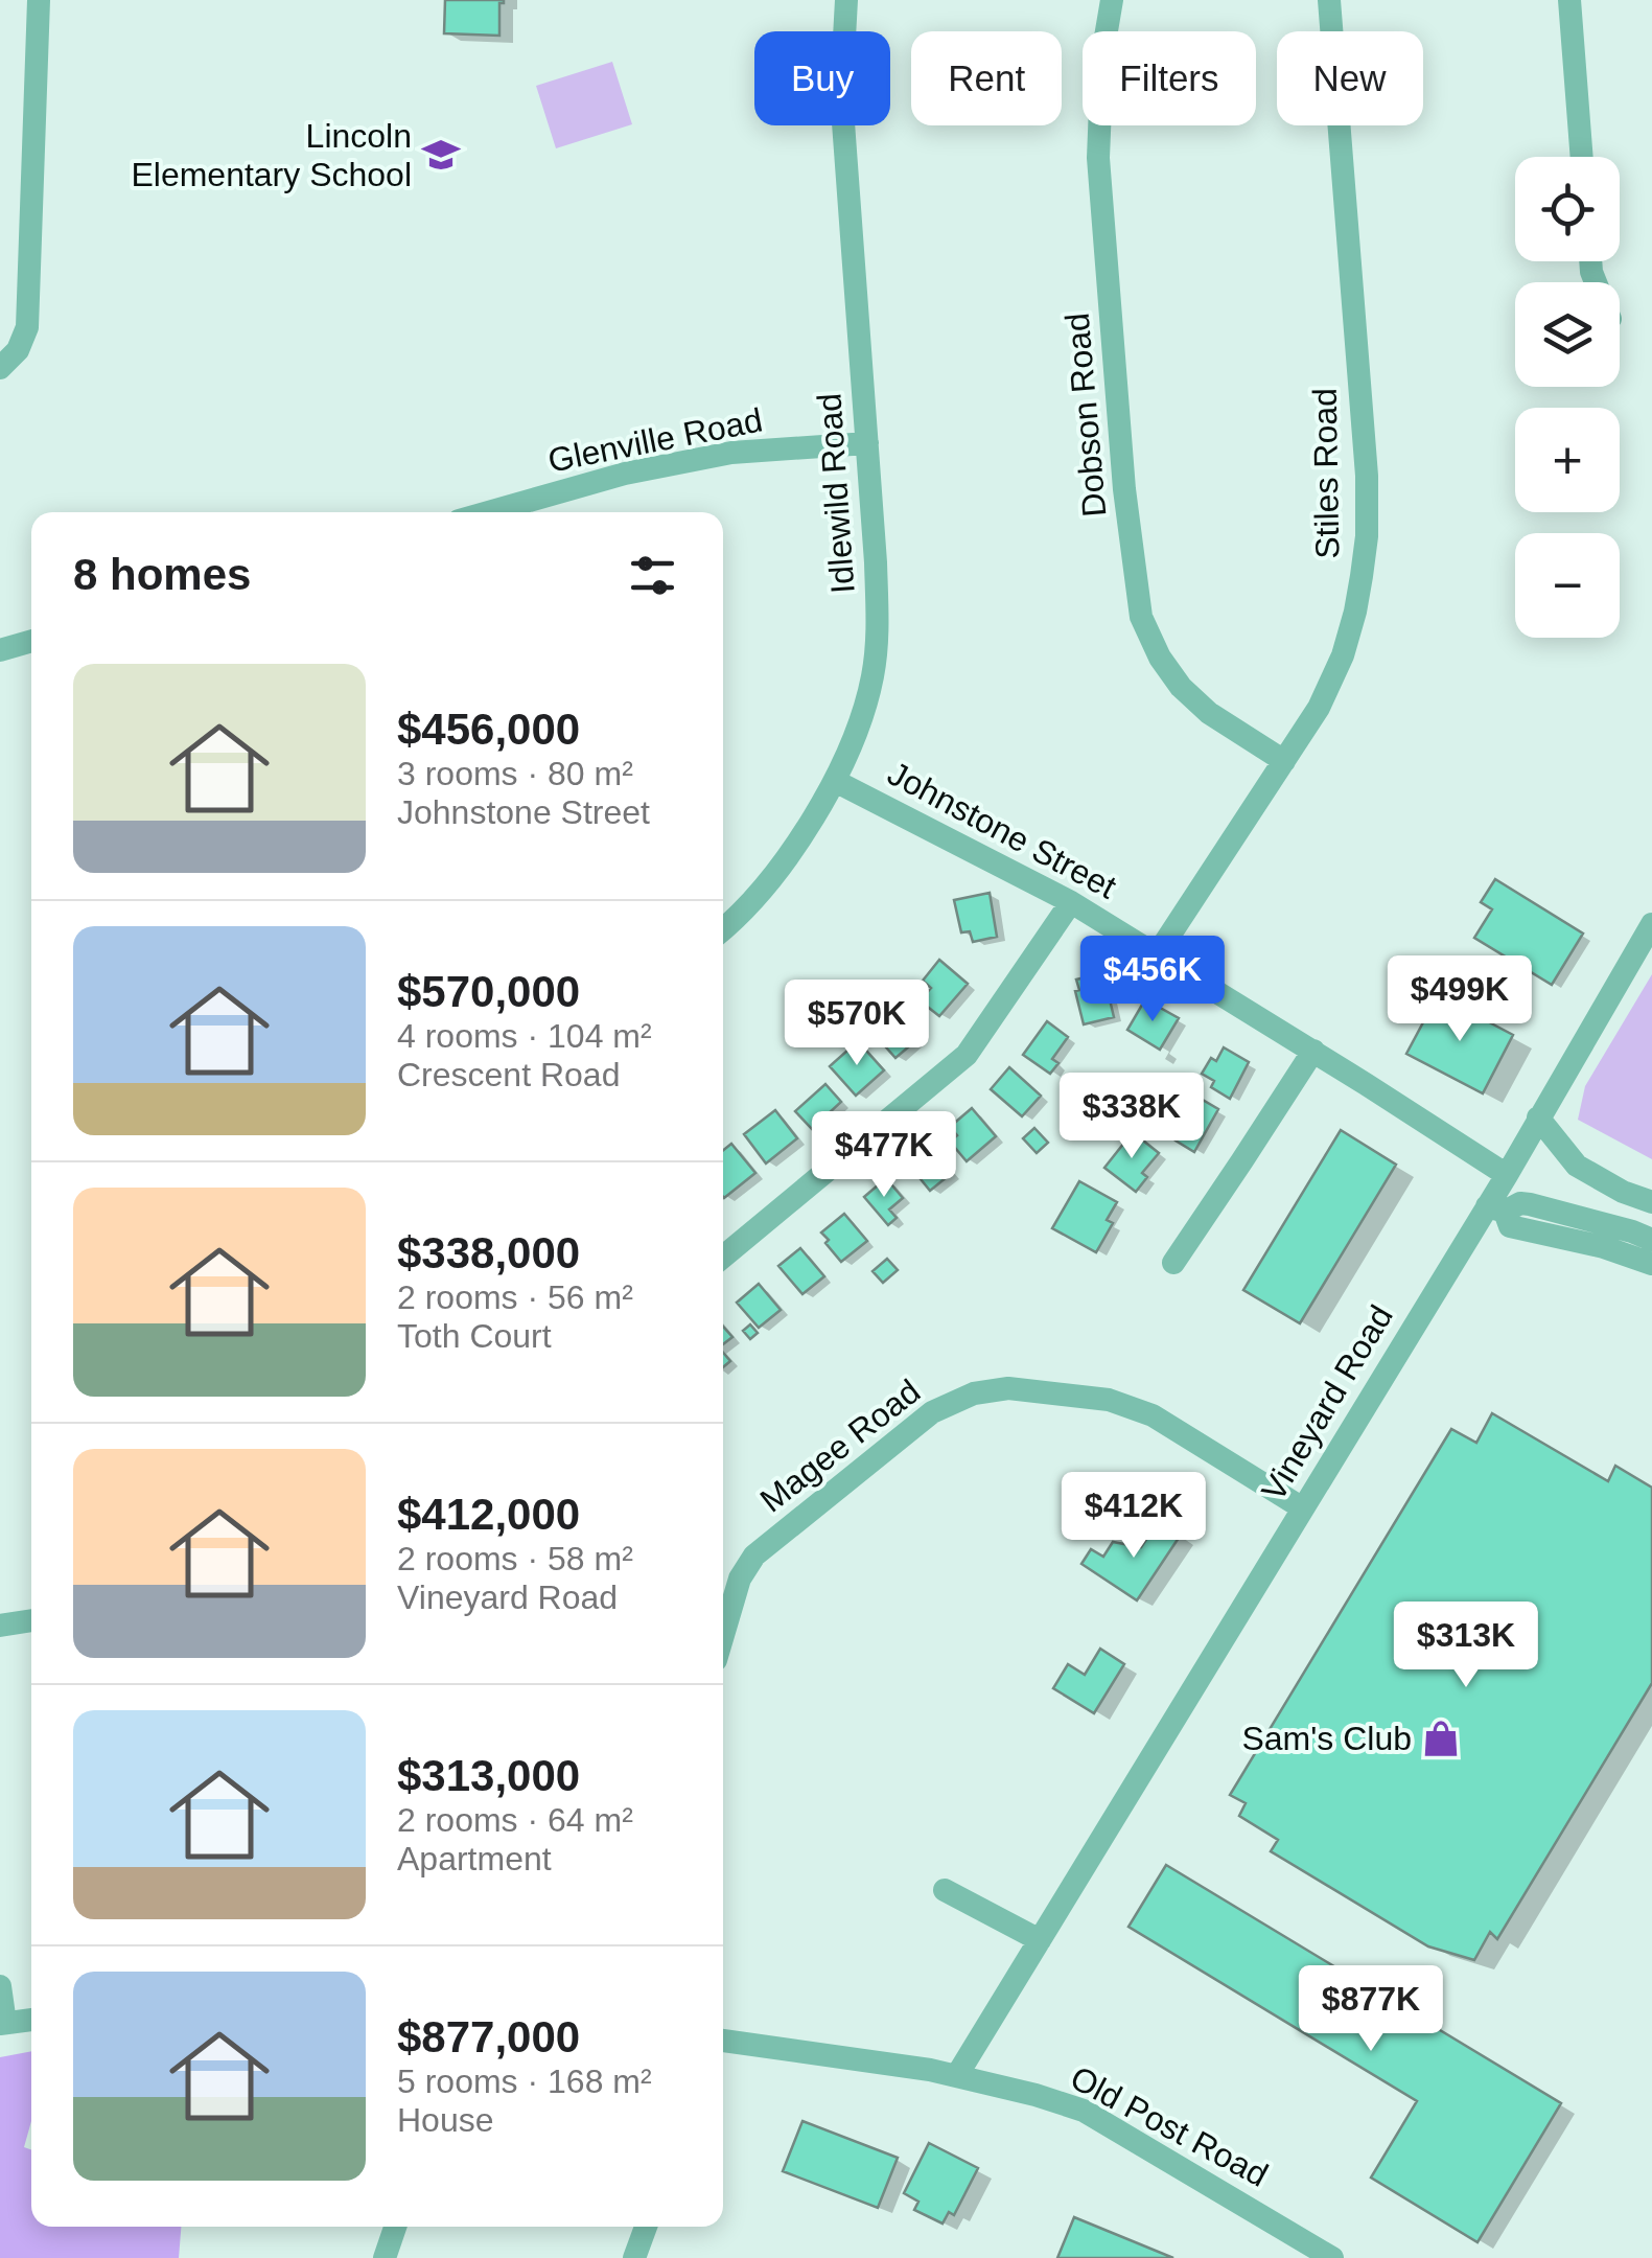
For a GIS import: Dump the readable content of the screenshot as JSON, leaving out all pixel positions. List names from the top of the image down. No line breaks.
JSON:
{"streets":{"street":["Dobson Road","Glenville Road","Stiles Road","Idlewild Road","Johnstone Street","Vineyard Road","Magee Road","Old Post Road"]},"crossings":[["Dobson Road","Stiles Road"],["Glenville Road","Idlewild Road"],["Stiles Road","Johnstone Street"],["Idlewild Road","Johnstone Street"],["Johnstone Street","Vineyard Road"],["Vineyard Road","Magee Road"],["Vineyard Road","Old Post Road"]],"places":{"school or university":["Lincoln Elementary School"],"shop":["Sam's Club"]},"page":{"chip":["Buy","Rent","Filters","New"],"map_buttons":["+","−"],"heading":"8 homes","list":[{"name":"$456,000","note":"3 rooms · 80 m² · Johnstone Street"},{"name":"$570,000","note":"4 rooms · 104 m² · Crescent Road"},{"name":"$338,000","note":"2 rooms · 56 m² · Toth Court"},{"name":"$412,000","note":"2 rooms · 58 m² · Vineyard Road"},{"name":"$313,000","note":"2 rooms · 64 m² · Apartment"},{"name":"$877,000","note":"5 rooms · 168 m² · House"}],"price":["$456K","$499K","$570K","$338K","$477K","$412K","$313K","$877K"]}}
